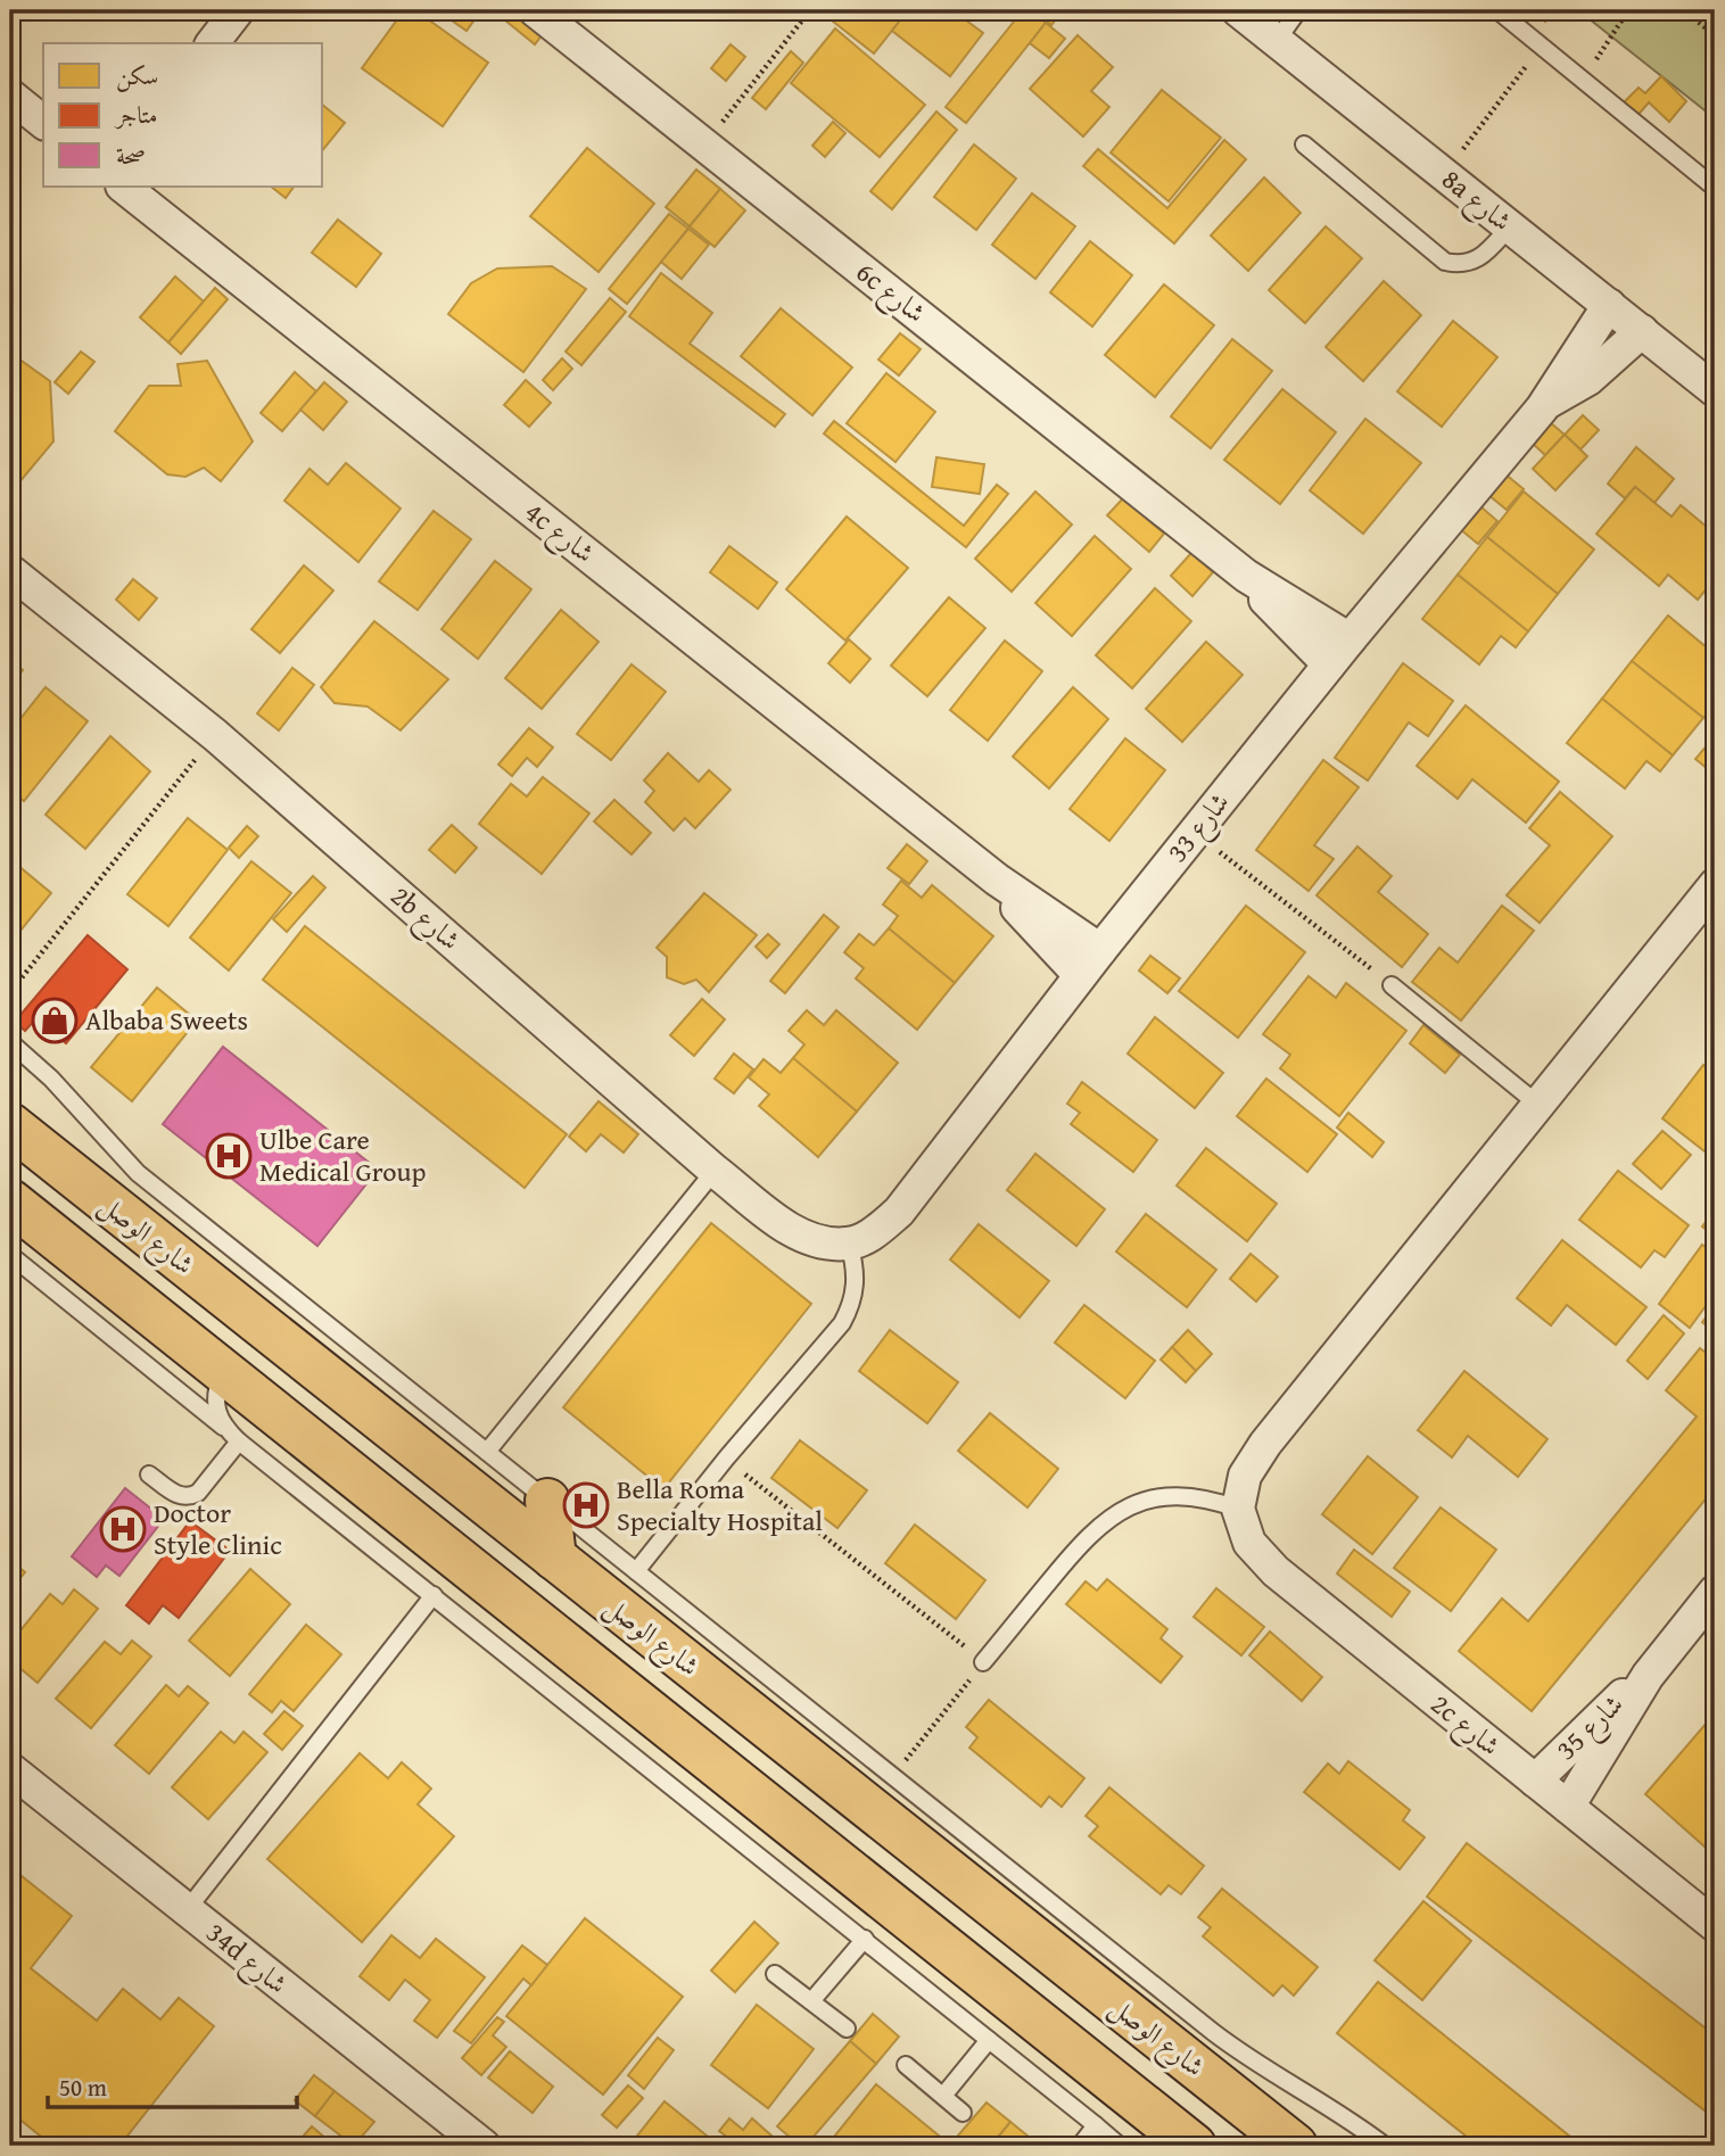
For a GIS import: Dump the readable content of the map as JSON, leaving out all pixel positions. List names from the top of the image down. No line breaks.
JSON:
{"streets":{"main road":["شارع الوصل"],"street":["8a شارع","6c شارع","4c شارع","شارع 33","2b شارع","2c شارع","شارع 35","34d شارع"]},"crossings":[["8a شارع","شارع 33"],["6c شارع","شارع 33"],["4c شارع","شارع 33"],["شارع 33","2b شارع"],["2c شارع","شارع 35"]],"places":{"shop":["Albaba Sweets"],"hospital":["Ulbe Care Medical Group","Bella Roma Specialty Hospital","Doctor Style Clinic"]},"legend":["سكن","متاجر","صحة"],"scale_bar":"50 m"}
